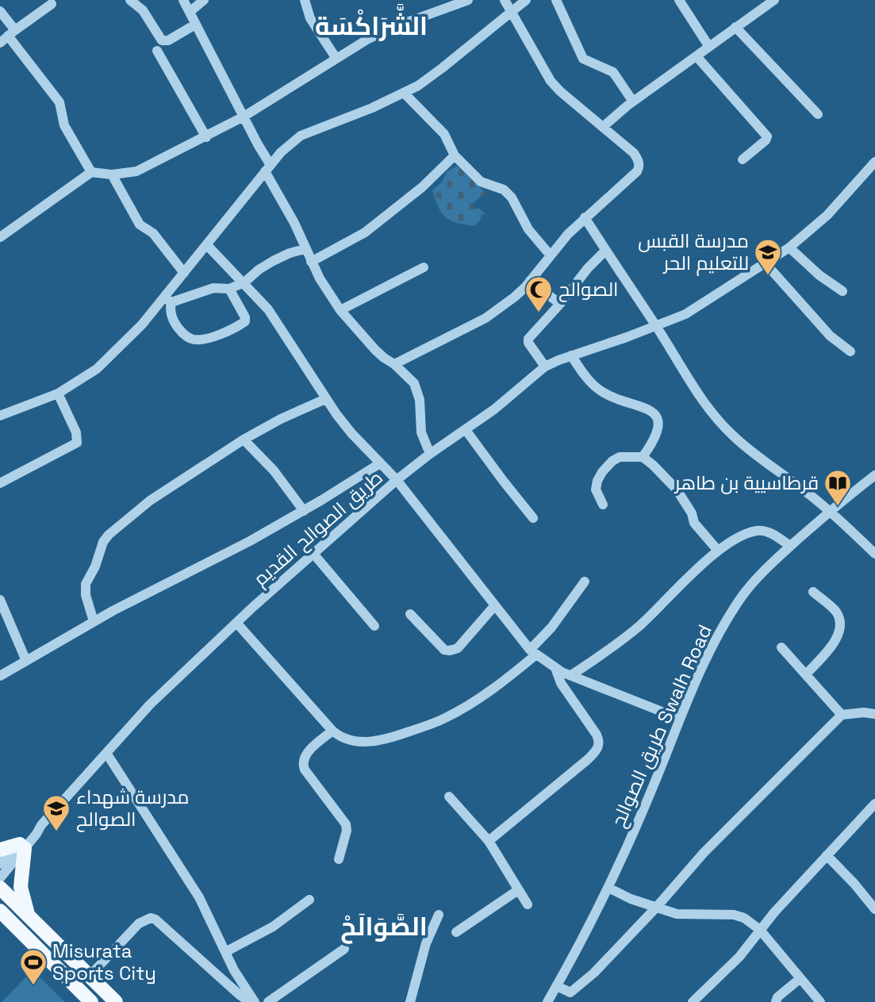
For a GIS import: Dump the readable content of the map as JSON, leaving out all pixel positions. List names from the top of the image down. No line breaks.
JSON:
{"streets":{"street":["طريق الصوالح القديم","طريق الصوالح Swalh Road"]},"crossings":[["طريق الصوالح القديم","طريق الصوالح Swalh Road"]],"districts":["الشَّرَاكْسَة","الصَّوَالَحْ"],"places":{"school or university":["مدرسة القبس للتعليم الحر","مدرسة شهداء الصوالح"],"mosque":["الصوالح"],"library":["قرطاسيية بن طاهر"],"sports":["Misurata Sports City"]}}
